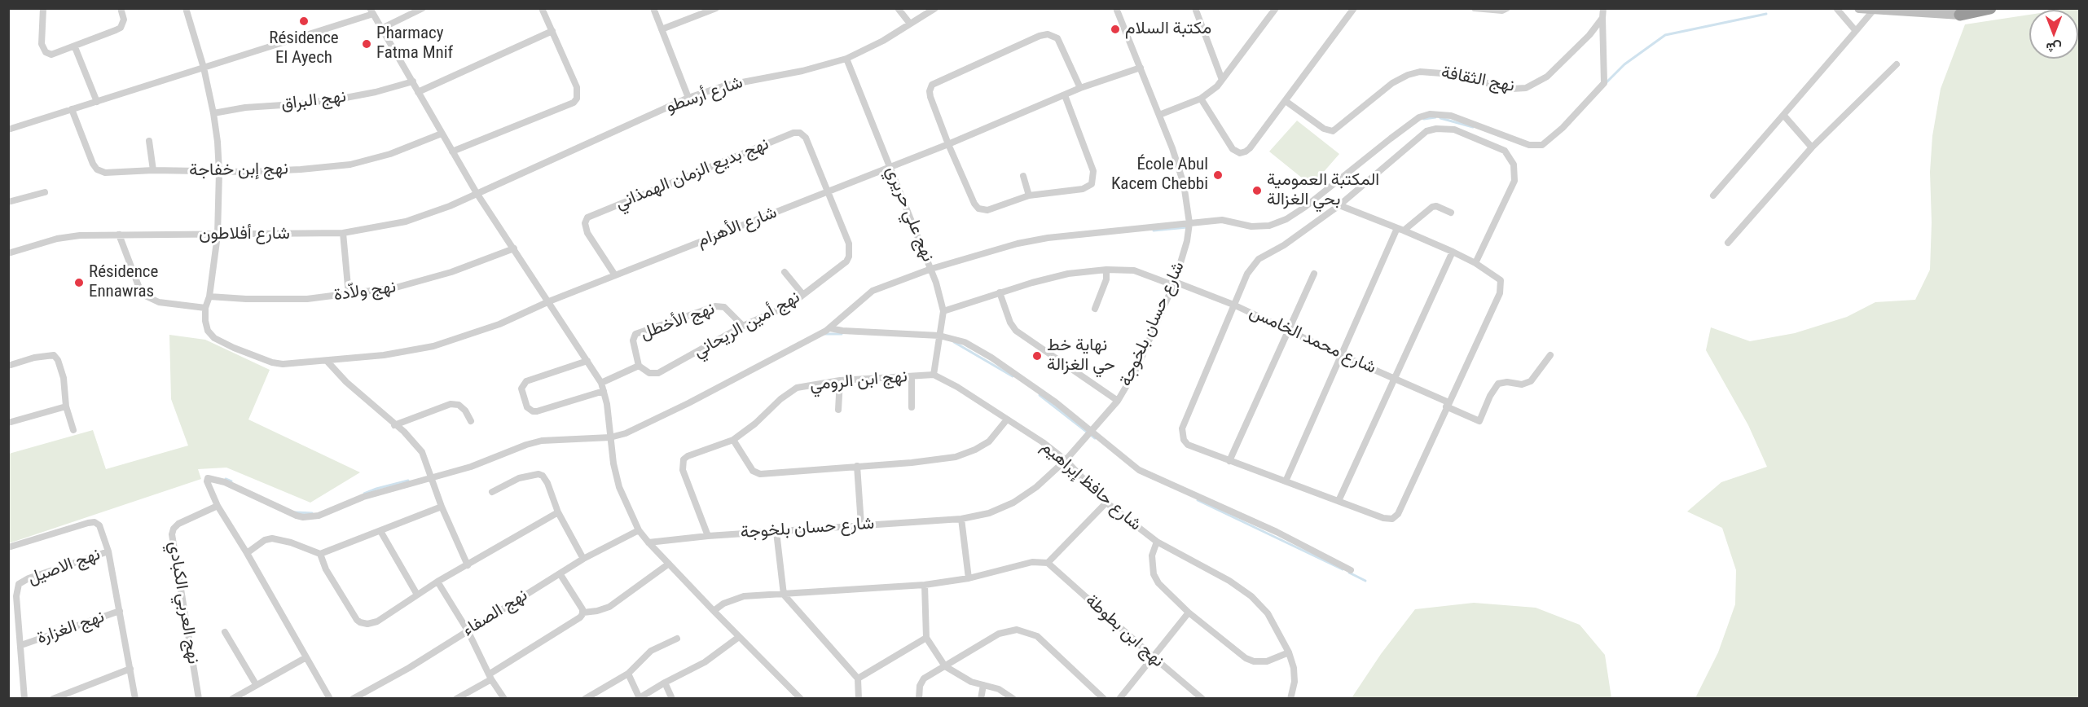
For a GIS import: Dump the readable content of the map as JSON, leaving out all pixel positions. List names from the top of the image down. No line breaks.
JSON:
{"streets":{"street":["نهج الثقافة","شارع أرسطو","نهج البراق","نهج إبن خفاجة","نهج بديع الزمان الهمذاني","نهج علي حريري","شارع الأهرام","شارع أفلاطون","نهج ولاّدة","نهج الأخطل","شارع حسان بلخوجة","نهج أمين الريحاني","شارع محمد الخامس","نهج ابن الرومي","شارع حافظ إبراهيم","نهج الاصيل","نهج العربي الكبادي","نهج الصفاء","نهج الغزارة","نهج ابن بطوطة"]},"crossings":[["شارع أرسطو","نهج علي حريري"],["شارع أرسطو","شارع أفلاطون"],["نهج بديع الزمان الهمذاني","شارع الأهرام"],["نهج بديع الزمان الهمذاني","نهج أمين الريحاني"],["نهج علي حريري","شارع الأهرام"],["نهج علي حريري","شارع محمد الخامس"],["نهج علي حريري","نهج ابن الرومي"],["نهج علي حريري","شارع حافظ إبراهيم"],["شارع الأهرام","شارع حسان بلخوجة"],["شارع الأهرام","نهج أمين الريحاني"],["نهج الأخطل","نهج أمين الريحاني"],["شارع حسان بلخوجة","شارع محمد الخامس"],["شارع حسان بلخوجة","نهج ابن الرومي"],["شارع حسان بلخوجة","شارع حافظ إبراهيم"],["نهج ابن الرومي","شارع حافظ إبراهيم"],["نهج الاصيل","نهج الغزارة"]],"places":["Résidence El Ayech","مكتبة السلام","Pharmacy Fatma Mnif","École Abul Kacem Chebbi","المكتبة العمومية بحي الغزالة","Résidence Ennawras","نهاية خط حي الغزالة"],"north":"bottom"}
